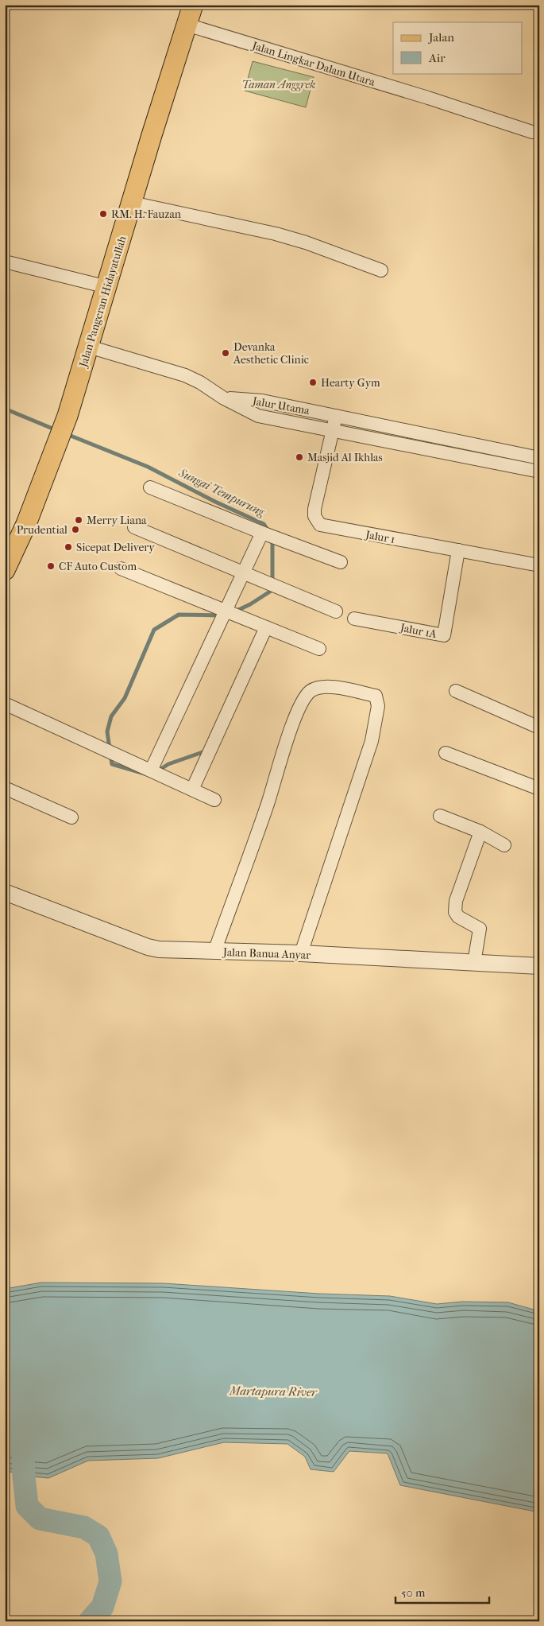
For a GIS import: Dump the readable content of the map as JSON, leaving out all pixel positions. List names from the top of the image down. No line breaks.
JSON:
{"streets":{"main road":["Jalan Pangeran Hidayatullah"],"street":["Jalan Lingkar Dalam Utara","Jalur Utama","Jalur 1","Jalur 1A","Jalan Banua Anyar"]},"crossings":[["Jalan Lingkar Dalam Utara","Jalan Pangeran Hidayatullah"],["Jalur Utama","Jalur 1"],["Jalur 1","Jalur 1A"]],"water":["Sungai Tempurung","Martapura River"],"parks":["Taman Anggrek"],"places":["RM. H. Fauzan","Devanka Aesthetic Clinic","Hearty Gym","Masjid Al Ikhlas","Merry Liana","Prudential","Sicepat Delivery","CF Auto Custom"],"legend":["Jalan","Air"],"scale_bar":"50 m"}
